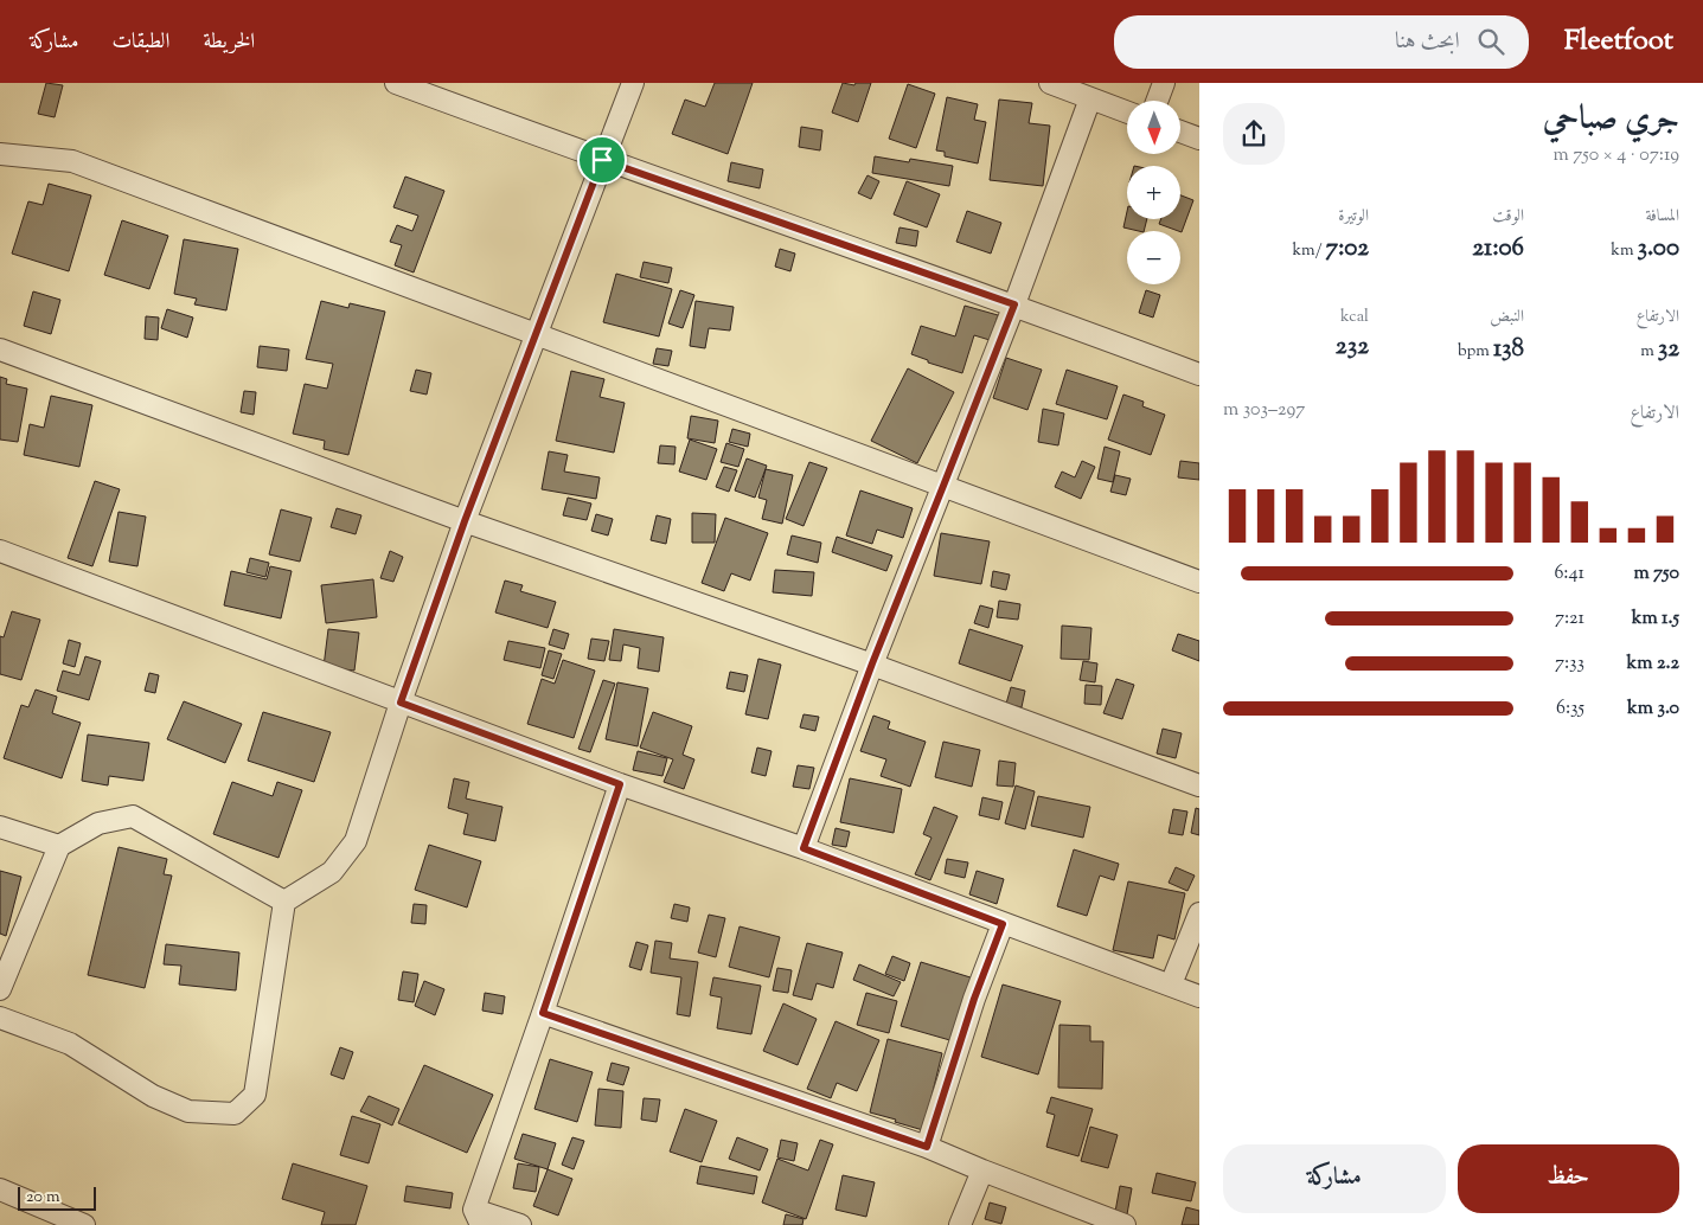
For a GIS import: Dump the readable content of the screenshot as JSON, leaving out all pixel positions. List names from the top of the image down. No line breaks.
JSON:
{"scale_bar":"20 m","north":"bottom","page":{"header":"Fleetfoot","search":"ابحث هنا","nav":["الخريطة","الطبقات","مشاركة"],"heading":["جري صباحي","07:19 · 4 × 750 m"],"map_buttons":["+","−"],"stats":[["المسافة","3.00 km"],["الوقت","21:06"],["الوتيرة","7:02 /km"],["الارتفاع","32 m"],["النبض","138 bpm"],["kcal","232"]],"chart":["الارتفاع","297–303 m"],"list":[{"name":"750 m","note":"6:41"},{"name":"1.5 km","note":"7:21"},{"name":"2.2 km","note":"7:33"},{"name":"3.0 km","note":"6:35"}],"buttons":["حفظ","مشاركة"],"scale":"20 m"}}
